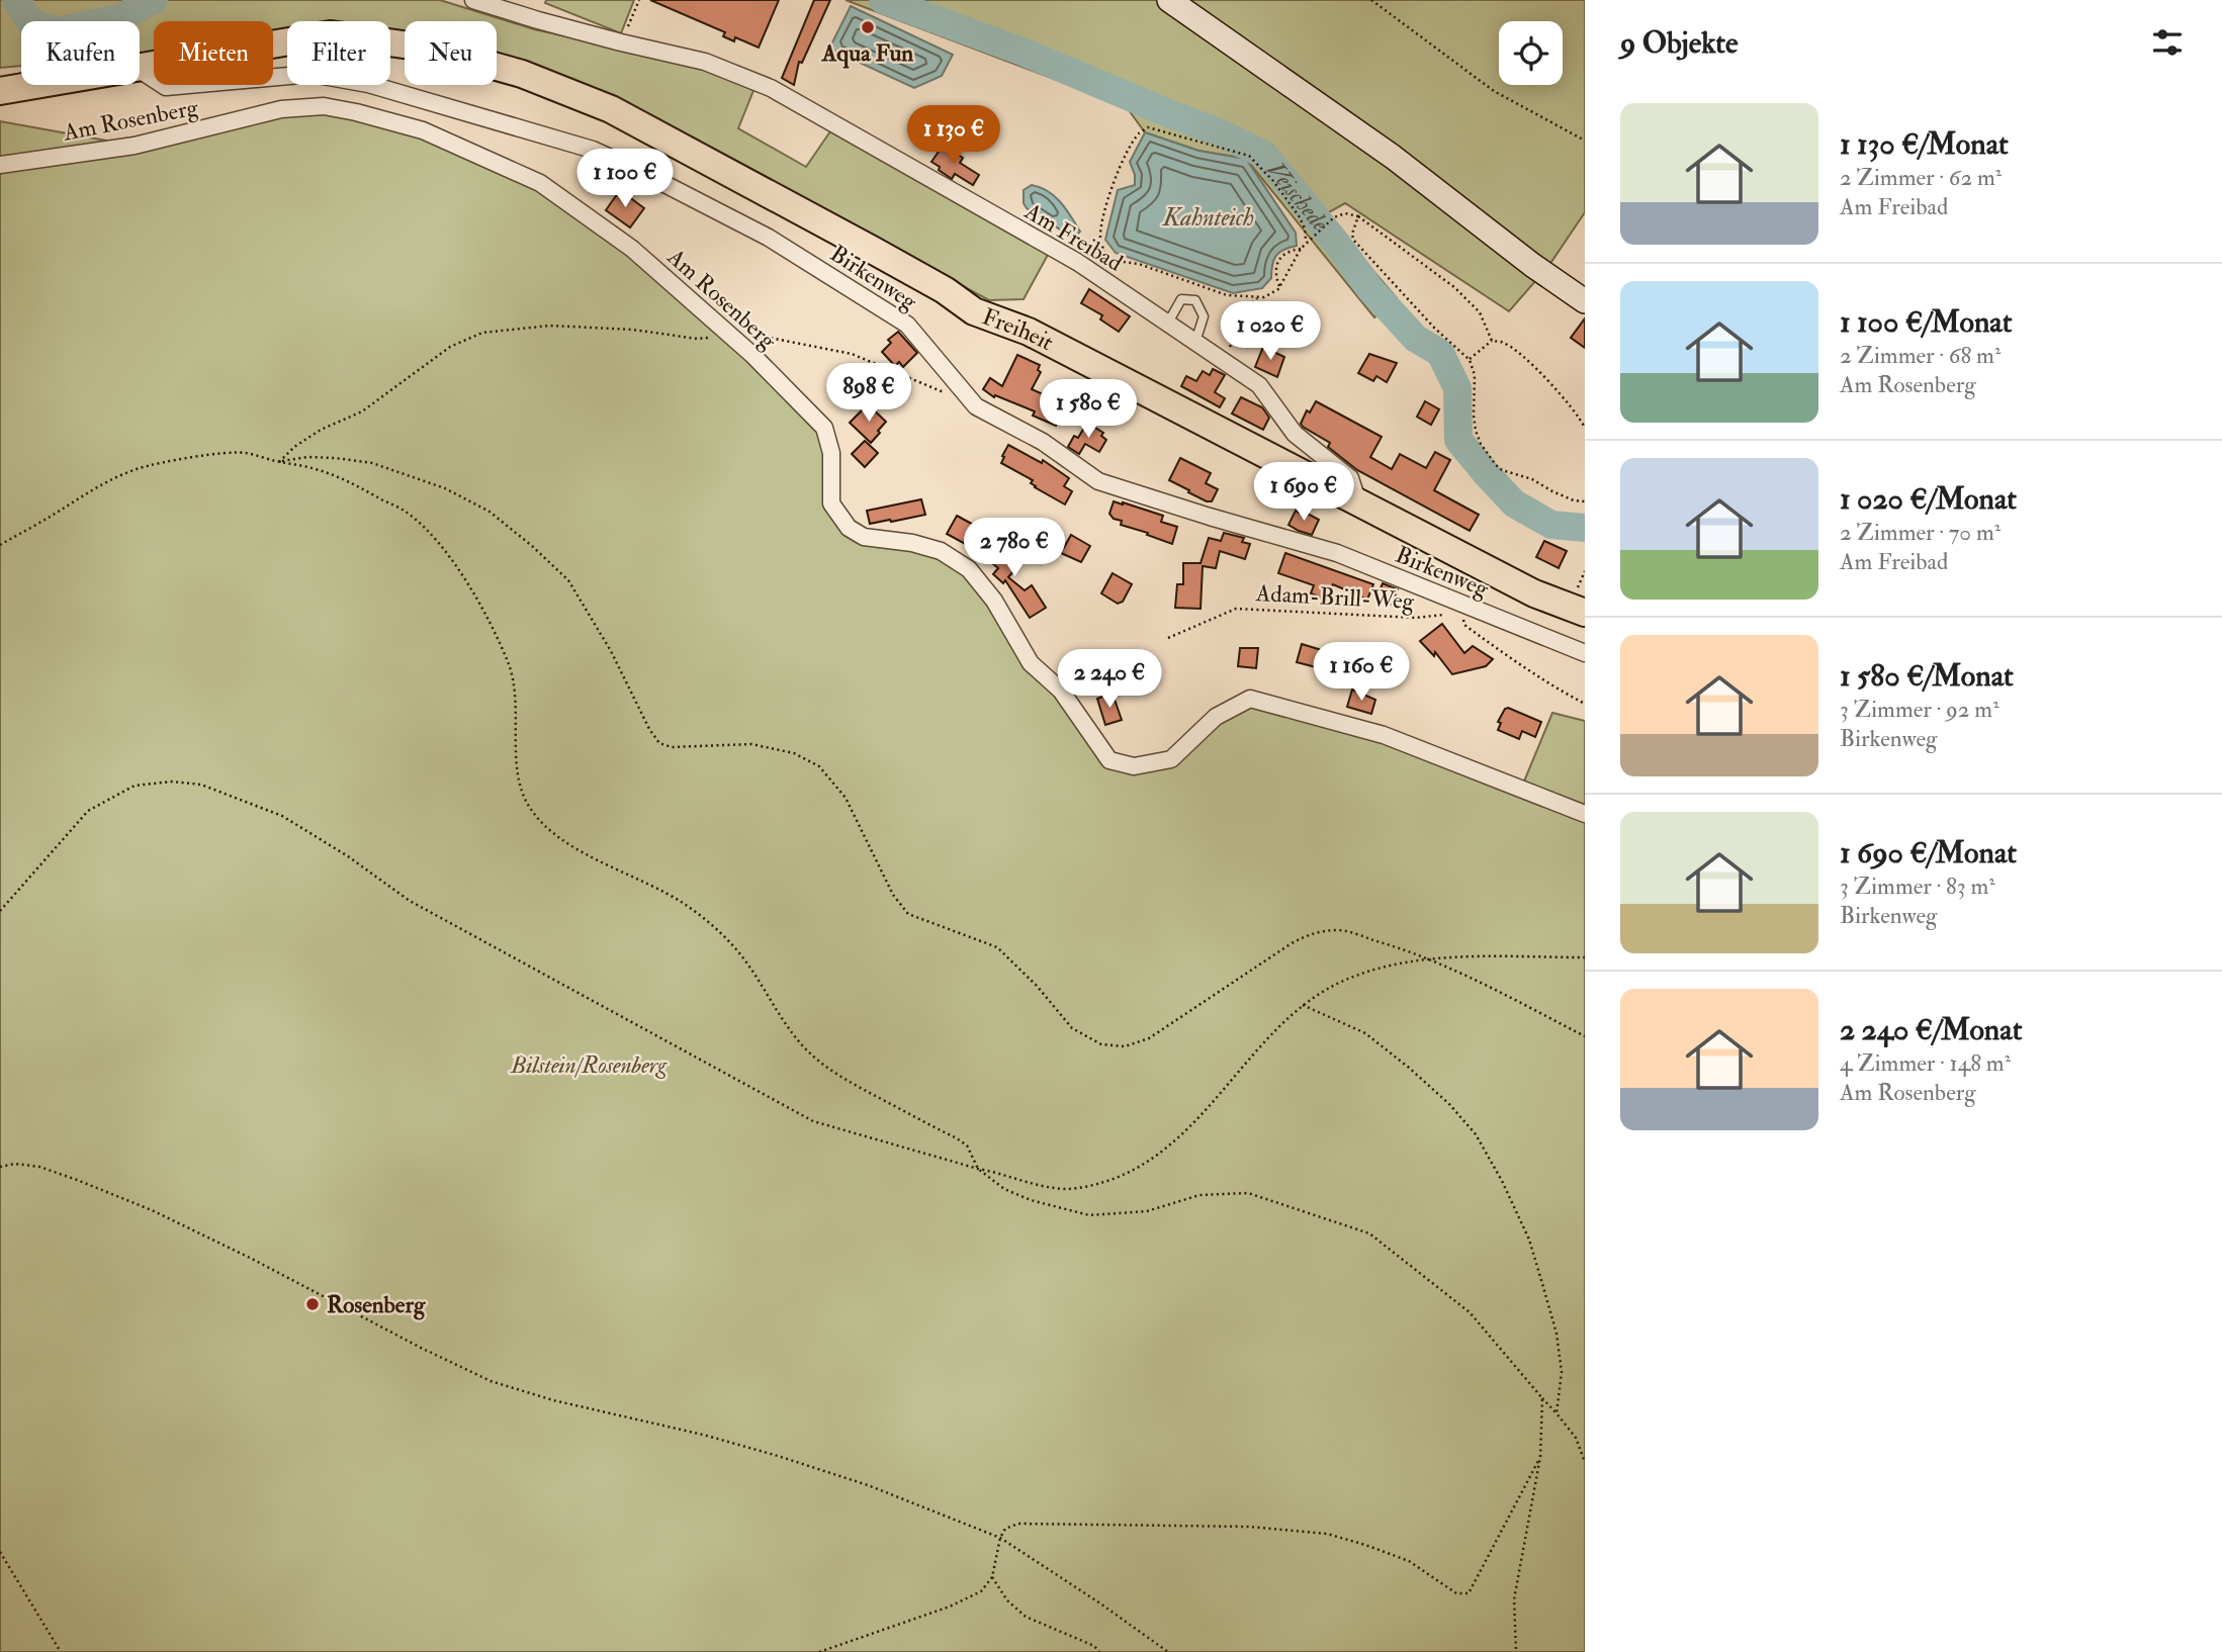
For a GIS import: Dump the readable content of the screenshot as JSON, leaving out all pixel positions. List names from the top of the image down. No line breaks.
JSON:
{"streets":{"main road":["Freiheit"],"street":["Am Rosenberg","Am Freibad","Birkenweg"],"path":["Adam-Brill-Weg"]},"crossings":[["Am Freibad","Freiheit"],["Birkenweg","Adam-Brill-Weg"]],"water":["Veischede","Kahnteich"],"parks":["Bilstein/Rosenberg"],"places":["Aqua Fun","Rosenberg"],"page":{"heading":"9 Objekte","chip":["Kaufen","Mieten","Filter","Neu"],"list":[{"name":"1 130 €/Monat","note":"2 Zimmer · 62 m² · Am Freibad"},{"name":"1 100 €/Monat","note":"2 Zimmer · 68 m² · Am Rosenberg"},{"name":"1 020 €/Monat","note":"2 Zimmer · 70 m² · Am Freibad"},{"name":"1 580 €/Monat","note":"3 Zimmer · 92 m² · Birkenweg"},{"name":"1 690 €/Monat","note":"3 Zimmer · 83 m² · Birkenweg"},{"name":"2 240 €/Monat","note":"4 Zimmer · 148 m² · Am Rosenberg"}],"price":["1 130 €","1 100 €","1 020 €","898 €","1 580 €","1 690 €","2 780 €","1 160 €","2 240 €"]}}
